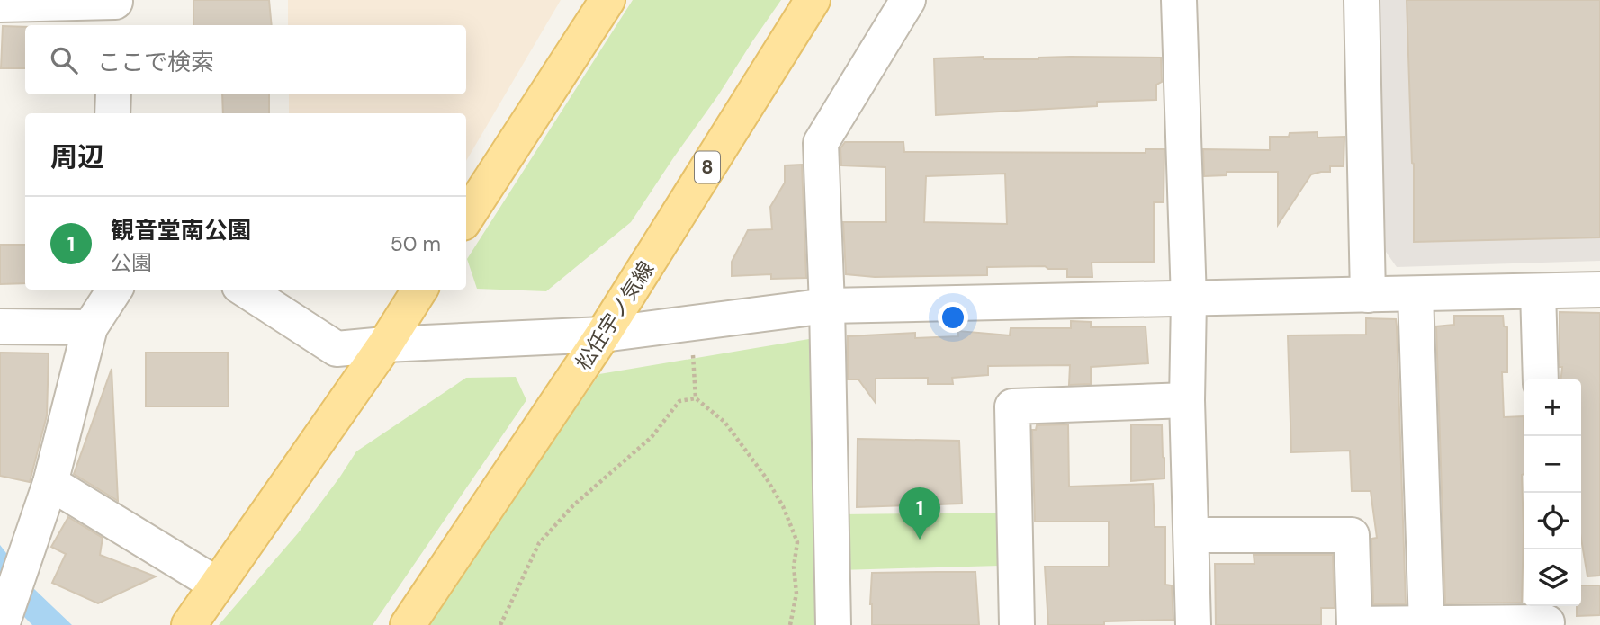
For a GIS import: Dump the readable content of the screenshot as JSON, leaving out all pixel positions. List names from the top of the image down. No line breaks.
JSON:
{"streets":{"main road":["8","松任宇ノ気線"]},"page":{"search":"ここで検索","heading":"周辺","list":[{"mark":"1","name":"観音堂南公園","note":"公園","value":"50 m"}],"map_buttons":["+","−"],"pins":"1"}}
